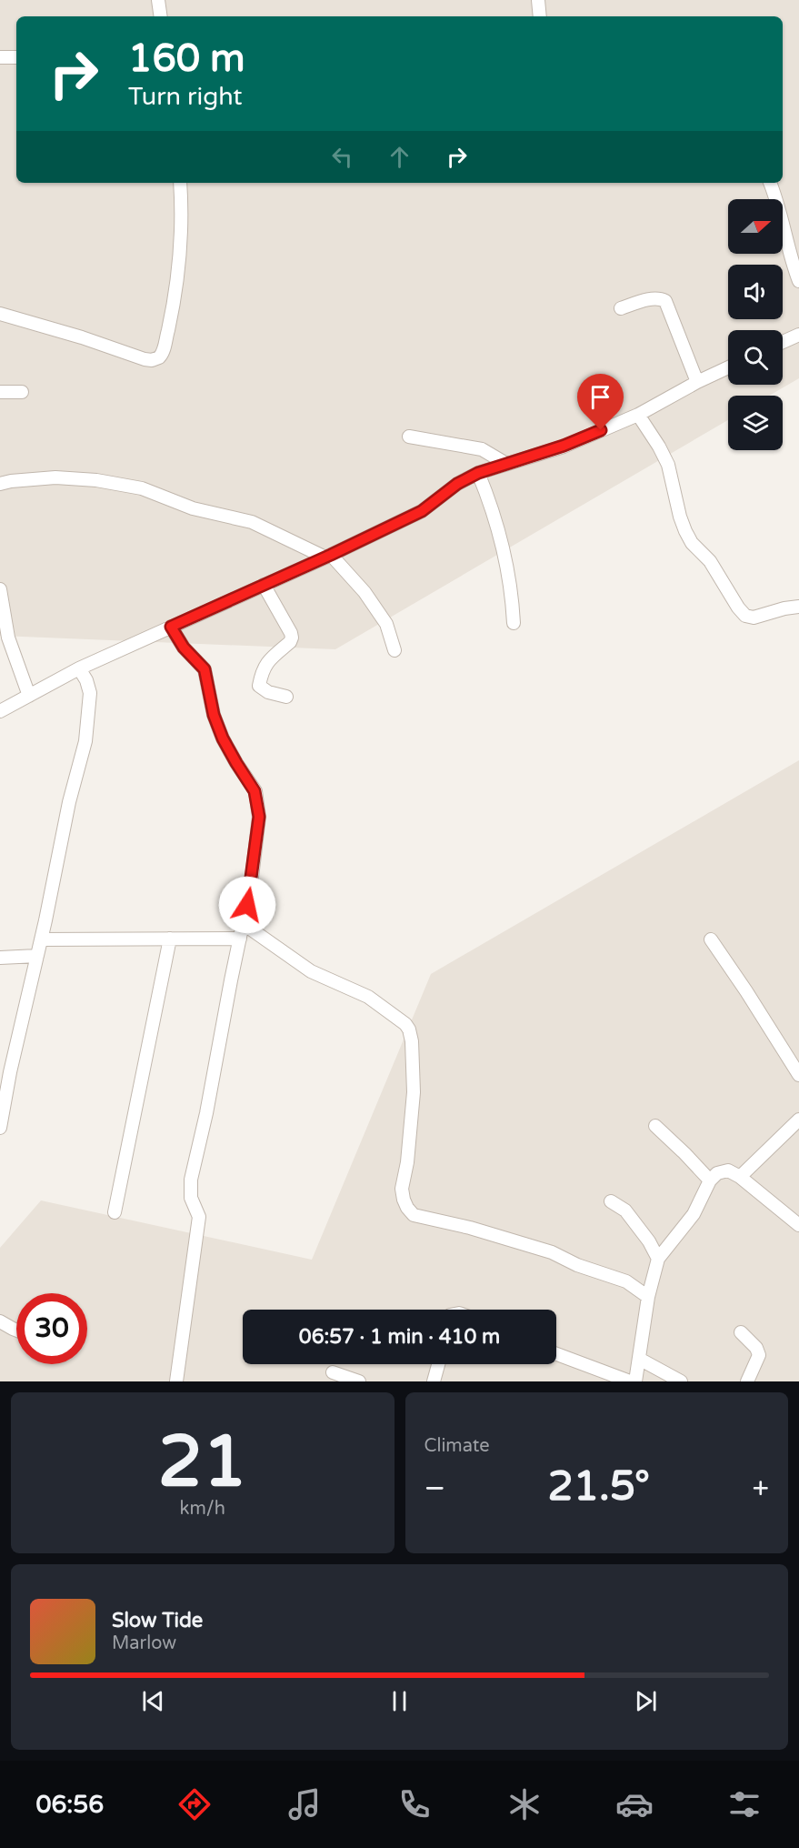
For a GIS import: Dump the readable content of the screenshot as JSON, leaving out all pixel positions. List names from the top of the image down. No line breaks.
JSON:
{"north":"right","page":{"turn":["160 m","Turn right"],"limit":"30","trip":"06:57 · 1 min · 410 m","tile":[["21","km/h"],"Climate"],"heat":["−","21.5°","+"],"song":["Slow Tide","Marlow"],"tabs":"06:56"}}
